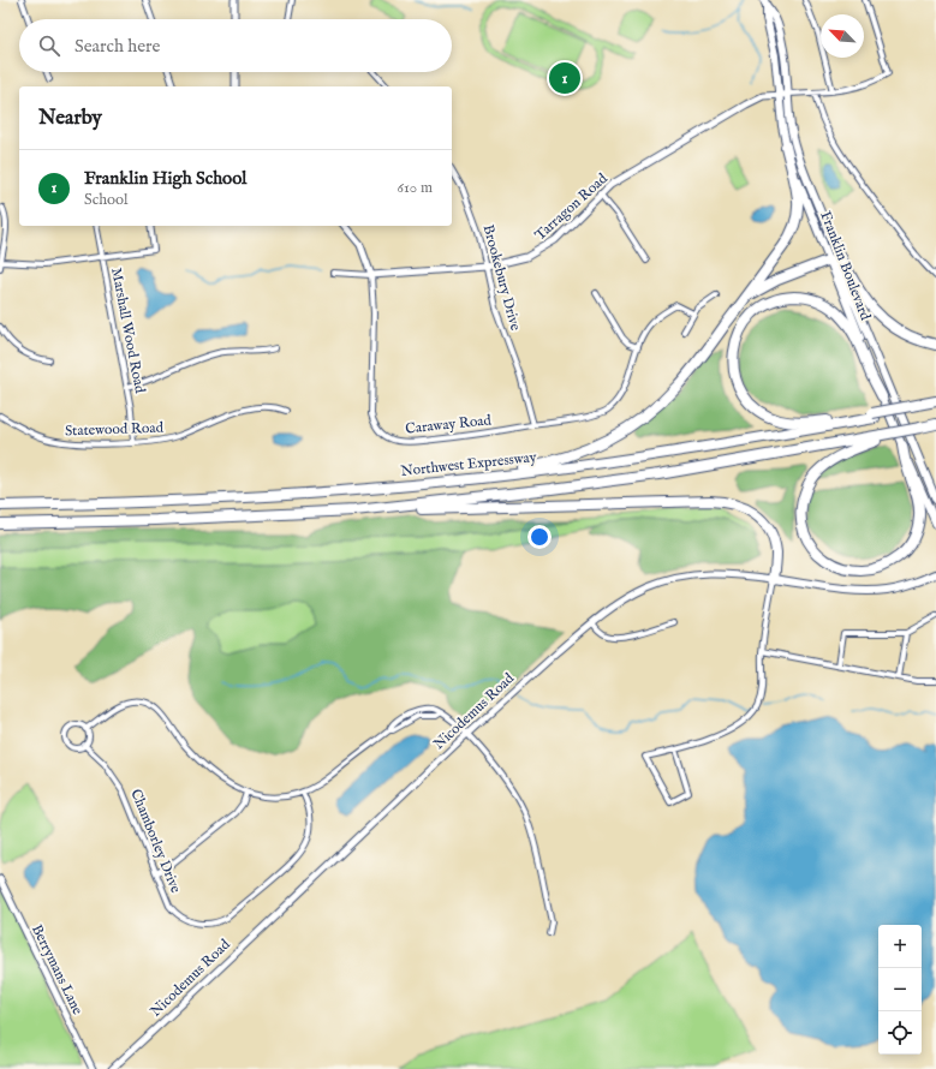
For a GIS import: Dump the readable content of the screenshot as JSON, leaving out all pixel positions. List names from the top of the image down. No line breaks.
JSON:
{"streets":{"highway":["Northwest Expressway"],"main road":["Franklin Boulevard","Nicodemus Road"],"street":["Tarragon Road","Brookebury Drive","Marshall Wood Road","Caraway Road","Statewood Road","Chamborley Drive","Berrymans Lane"]},"crossings":[["Tarragon Road","Franklin Boulevard"],["Tarragon Road","Brookebury Drive"],["Tarragon Road","Caraway Road"],["Brookebury Drive","Caraway Road"],["Marshall Wood Road","Statewood Road"],["Nicodemus Road","Chamborley Drive"]],"north":"top left","page":{"search":"Search here","pins":"1","heading":"Nearby","list":[{"mark":"1","name":"Franklin High School","note":"School","value":"610 m"}],"map_buttons":["+","−"]}}
